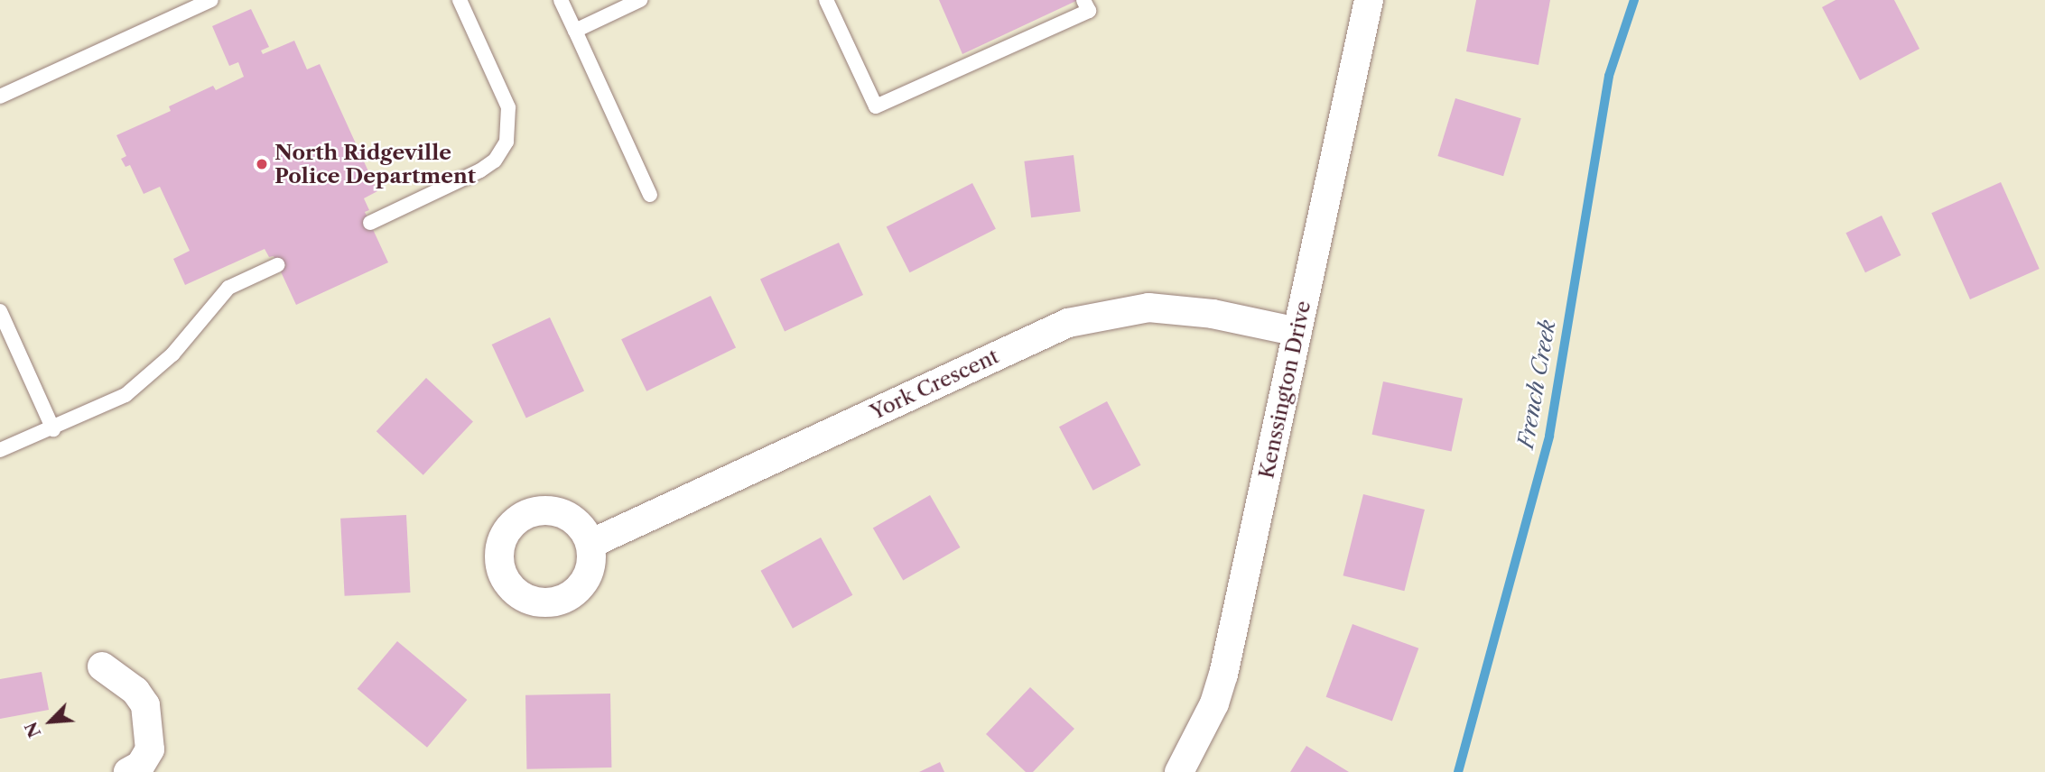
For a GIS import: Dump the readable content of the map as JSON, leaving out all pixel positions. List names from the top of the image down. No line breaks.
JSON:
{"streets":{"street":["York Crescent","Kenssington Drive"]},"crossings":[["York Crescent","Kenssington Drive"]],"water":["French Creek"],"places":["North Ridgeville Police Department"],"north":"bottom left"}
